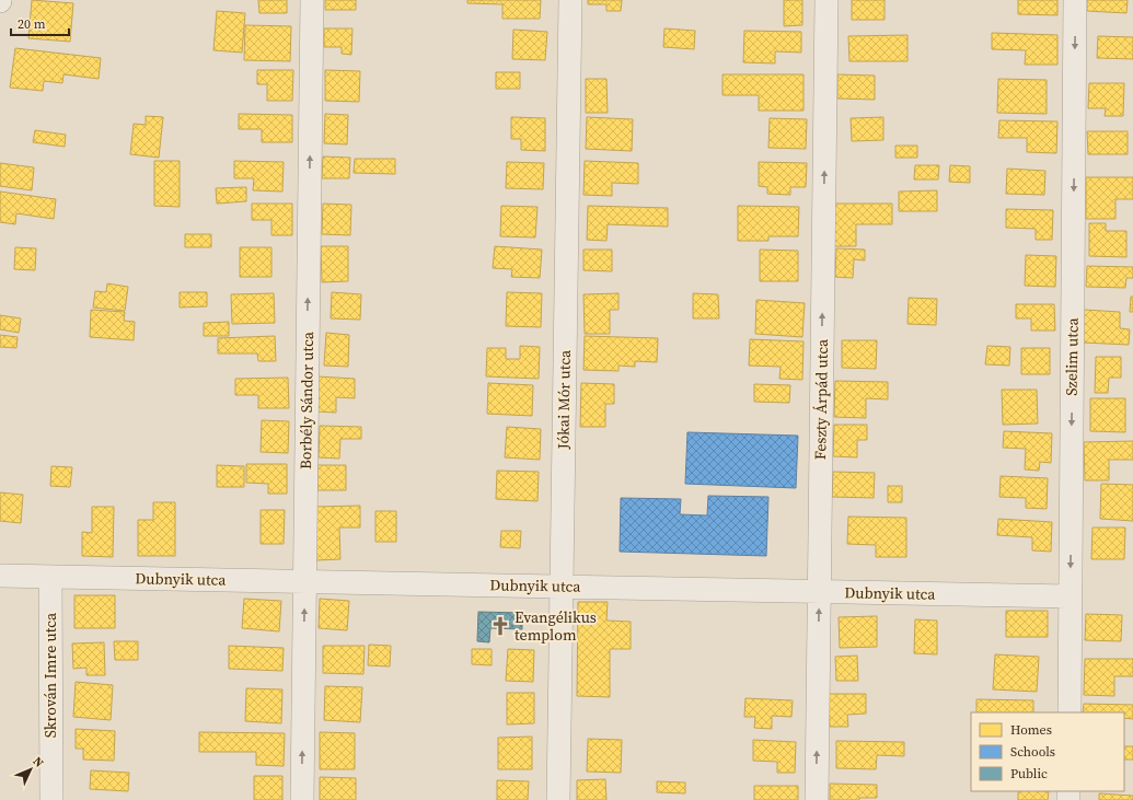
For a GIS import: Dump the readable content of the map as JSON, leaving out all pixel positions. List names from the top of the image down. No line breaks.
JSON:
{"streets":{"street":["Szelim utca","Jókai Mór utca","Feszty Árpád utca","Borbély Sándor utca","Dubnyik utca","Skrován Imre utca"]},"crossings":[["Szelim utca","Dubnyik utca"],["Jókai Mór utca","Dubnyik utca"],["Feszty Árpád utca","Dubnyik utca"],["Borbély Sándor utca","Dubnyik utca"],["Dubnyik utca","Skrován Imre utca"]],"one_way":["Szelim utca","Feszty Árpád utca","Borbély Sándor utca"],"places":{"church":["Evangélikus templom"]},"legend":["Homes","Schools","Public"],"scale_bar":"20 m","north":"top right"}
